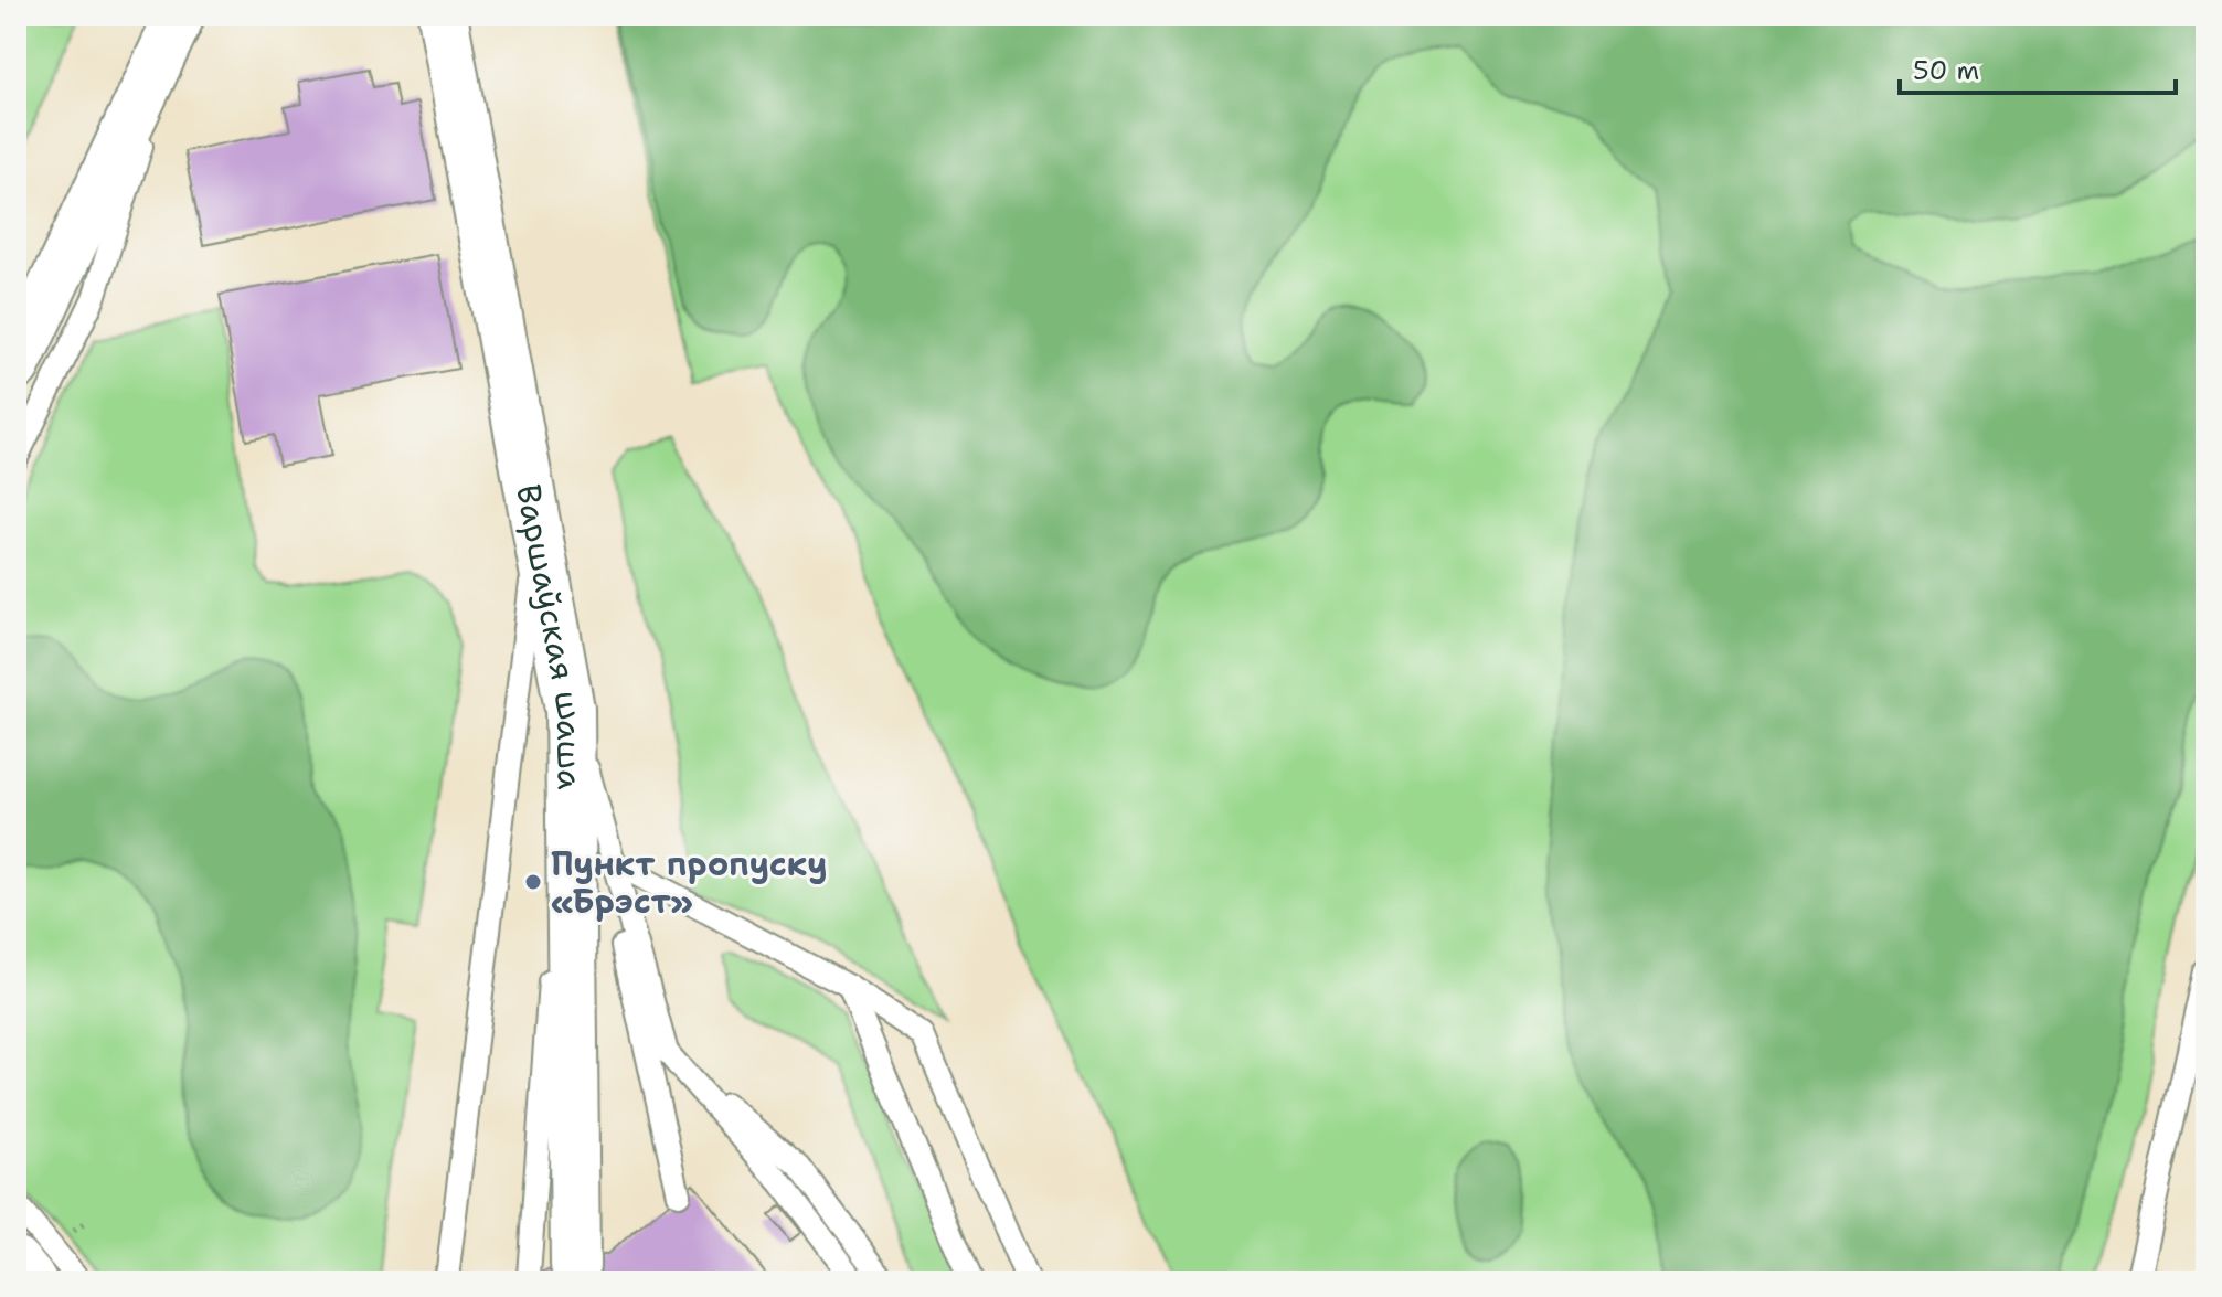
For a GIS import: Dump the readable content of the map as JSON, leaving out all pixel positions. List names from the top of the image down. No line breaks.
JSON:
{"streets":{"highway":["Варшаўская шаша"]},"places":["Пункт пропуску «Брэст»"],"scale_bar":"50 m"}
